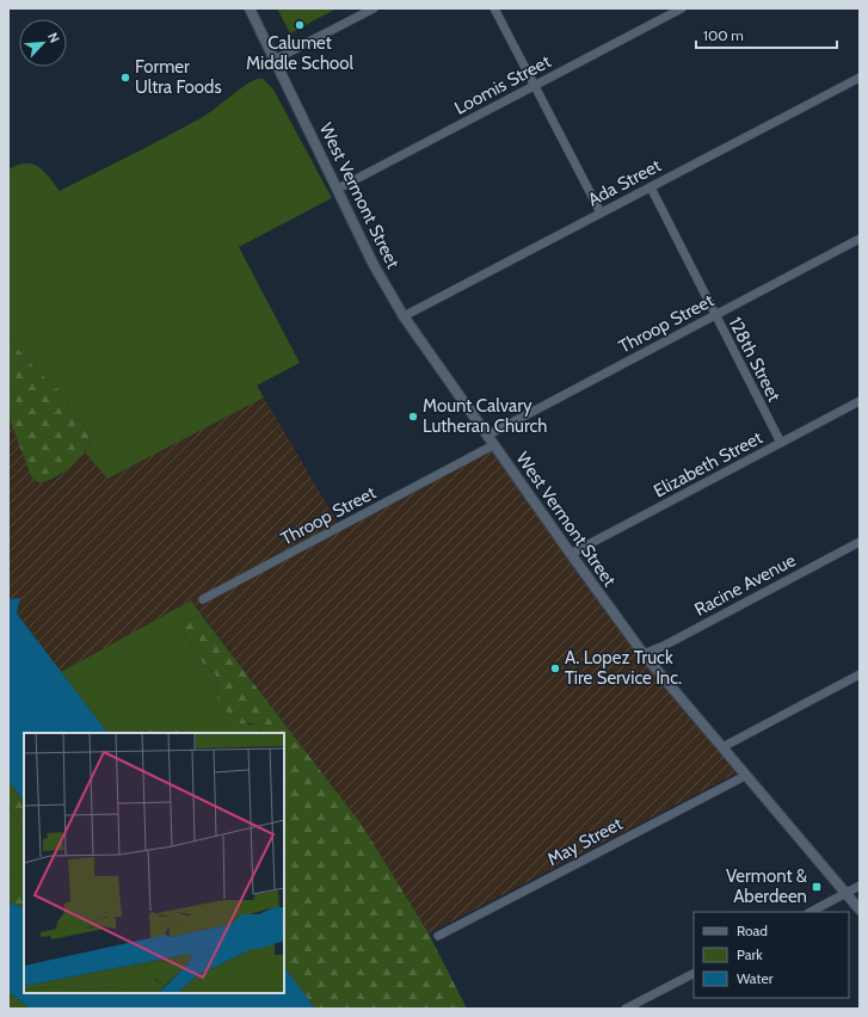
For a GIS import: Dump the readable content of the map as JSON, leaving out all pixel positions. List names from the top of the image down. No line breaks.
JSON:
{"streets":{"street":["Loomis Street","Ada Street","West Vermont Street","Throop Street","128th Street","Elizabeth Street","Racine Avenue","May Street"]},"crossings":[["Loomis Street","West Vermont Street"],["Ada Street","West Vermont Street"],["Ada Street","128th Street"],["West Vermont Street","Throop Street"],["West Vermont Street","Elizabeth Street"],["West Vermont Street","Racine Avenue"],["West Vermont Street","May Street"],["Throop Street","128th Street"],["128th Street","Elizabeth Street"]],"places":{"other":["Calumet Middle School","Former Ultra Foods","Mount Calvary Lutheran Church","A. Lopez Truck Tire Service Inc."],"transit":["Vermont & Aberdeen"]},"legend":["Road","Park","Water"],"scale_bar":"100 m","north":"top right"}
